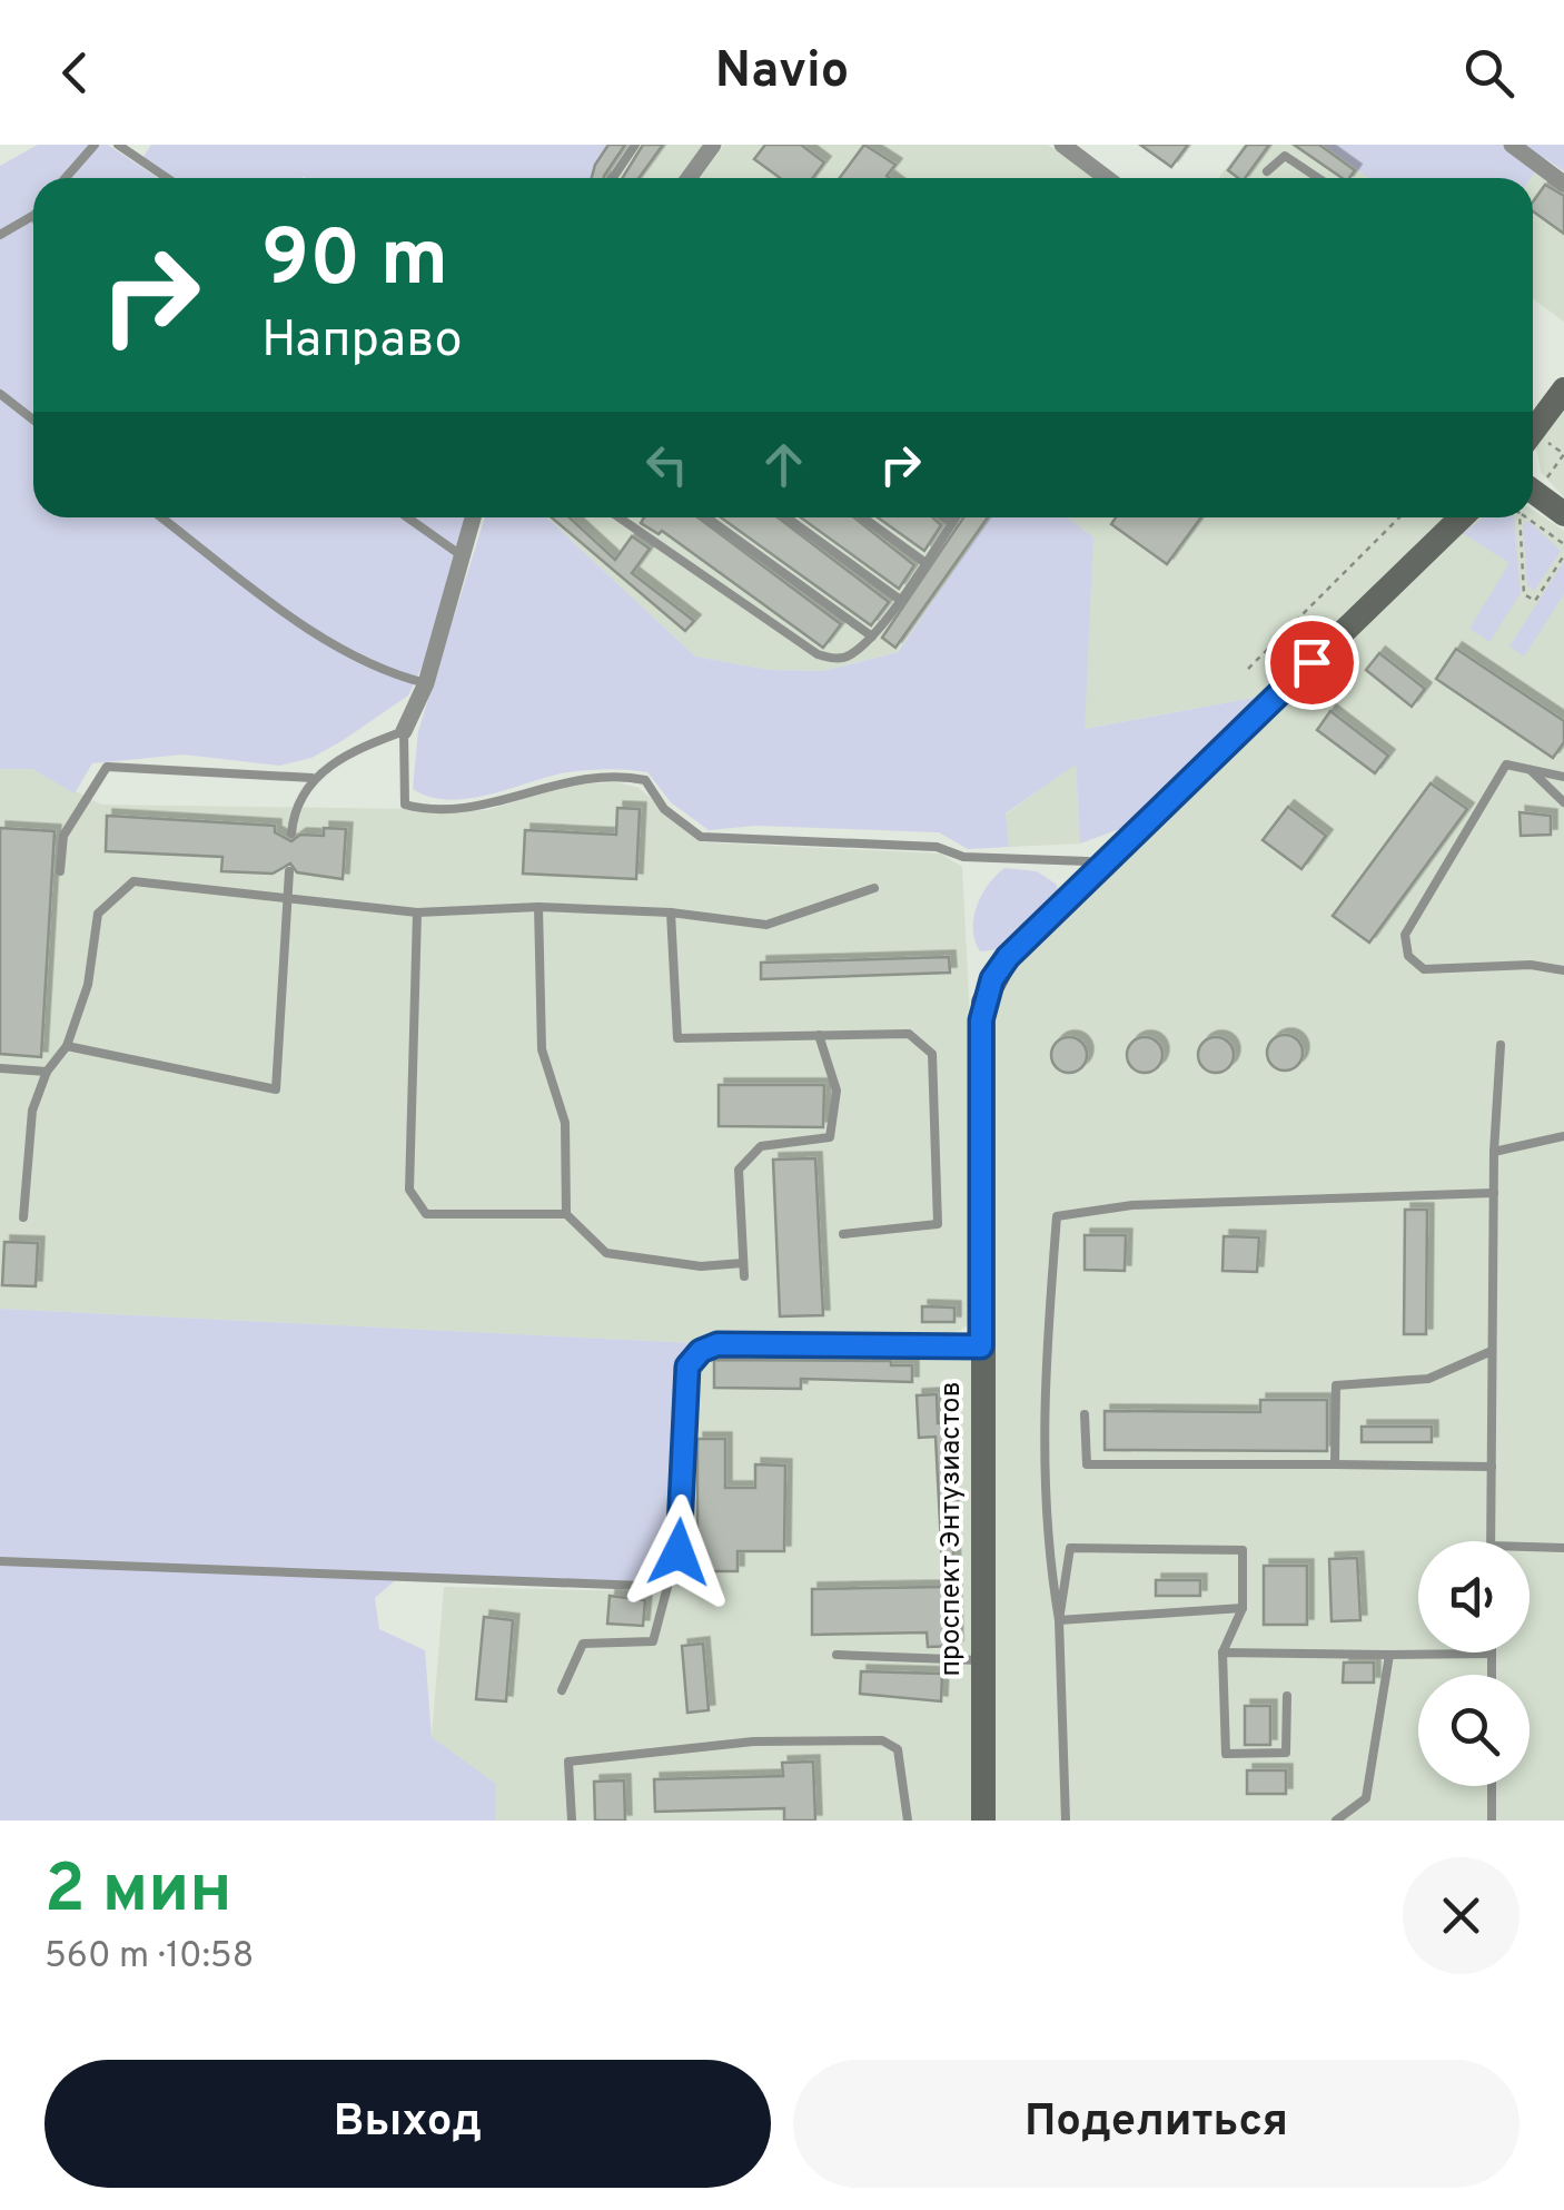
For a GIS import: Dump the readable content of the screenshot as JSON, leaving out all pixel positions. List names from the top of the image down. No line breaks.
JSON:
{"streets":{"street":["проспект Энтузиастов"]},"page":{"header":"Navio","turn":["90 m","Направо"],"heading":["2 мин","560 m · 10:58"],"buttons":["Выход","Поделиться"]}}
